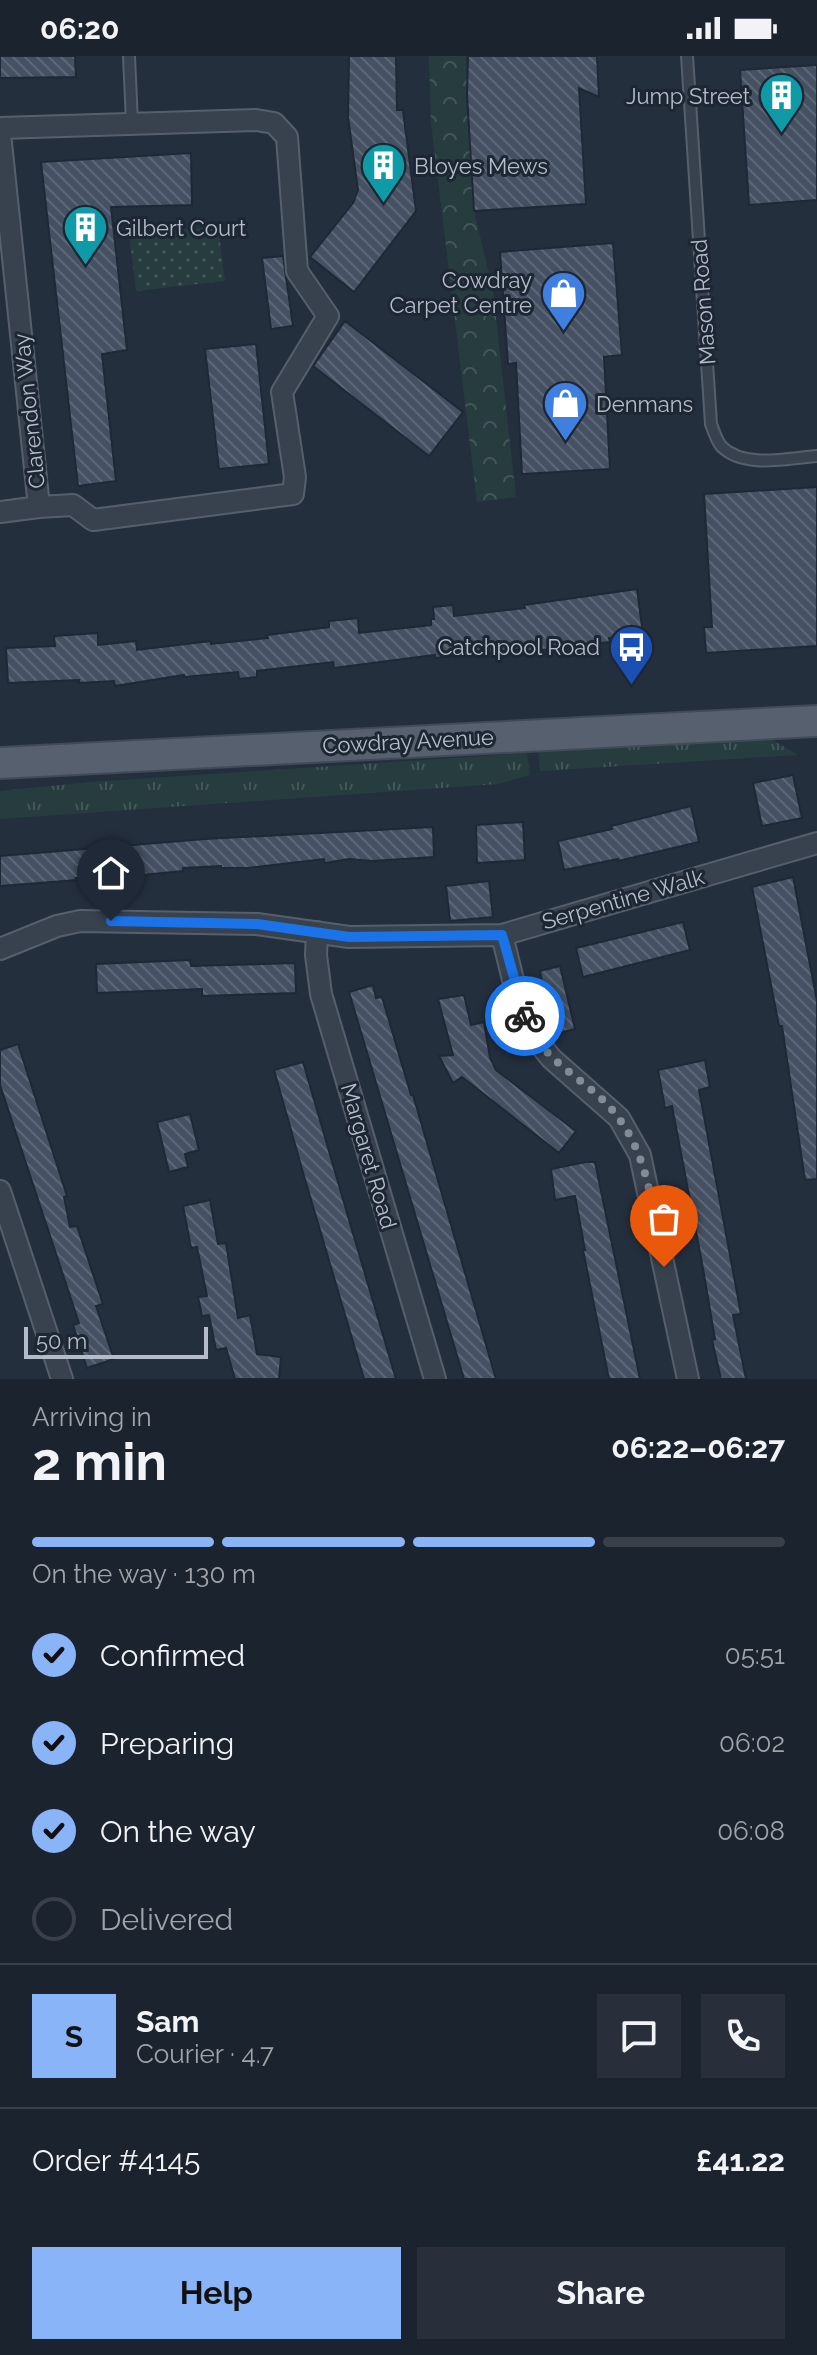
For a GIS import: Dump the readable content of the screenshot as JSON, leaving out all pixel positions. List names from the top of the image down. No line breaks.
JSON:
{"streets":{"main road":["Cowdray Avenue"],"street":["Clarendon Way","Serpentine Walk","Margaret Road"],"lane":["Mason Road"]},"crossings":[["Serpentine Walk","Margaret Road"]],"places":{"building":["Jump Street","Bloyes Mews","Gilbert Court"],"shop":["Cowdray Carpet Centre","Denmans"],"bus stop":["Catchpool Road"]},"scale_bar":"50 m","page":{"status":"06:20","scale":"50 m","heading":["2 min","Arriving in","06:22–06:27"],"panel":["Sam","Courier · 4.7","Order #4145","£41.22"],"bar":"On the way · 130 m","list":[["Confirmed","05:51"],["Preparing","06:02"],["On the way","06:08"],"Delivered"],"round":"S","buttons":["Help","Share"]}}
